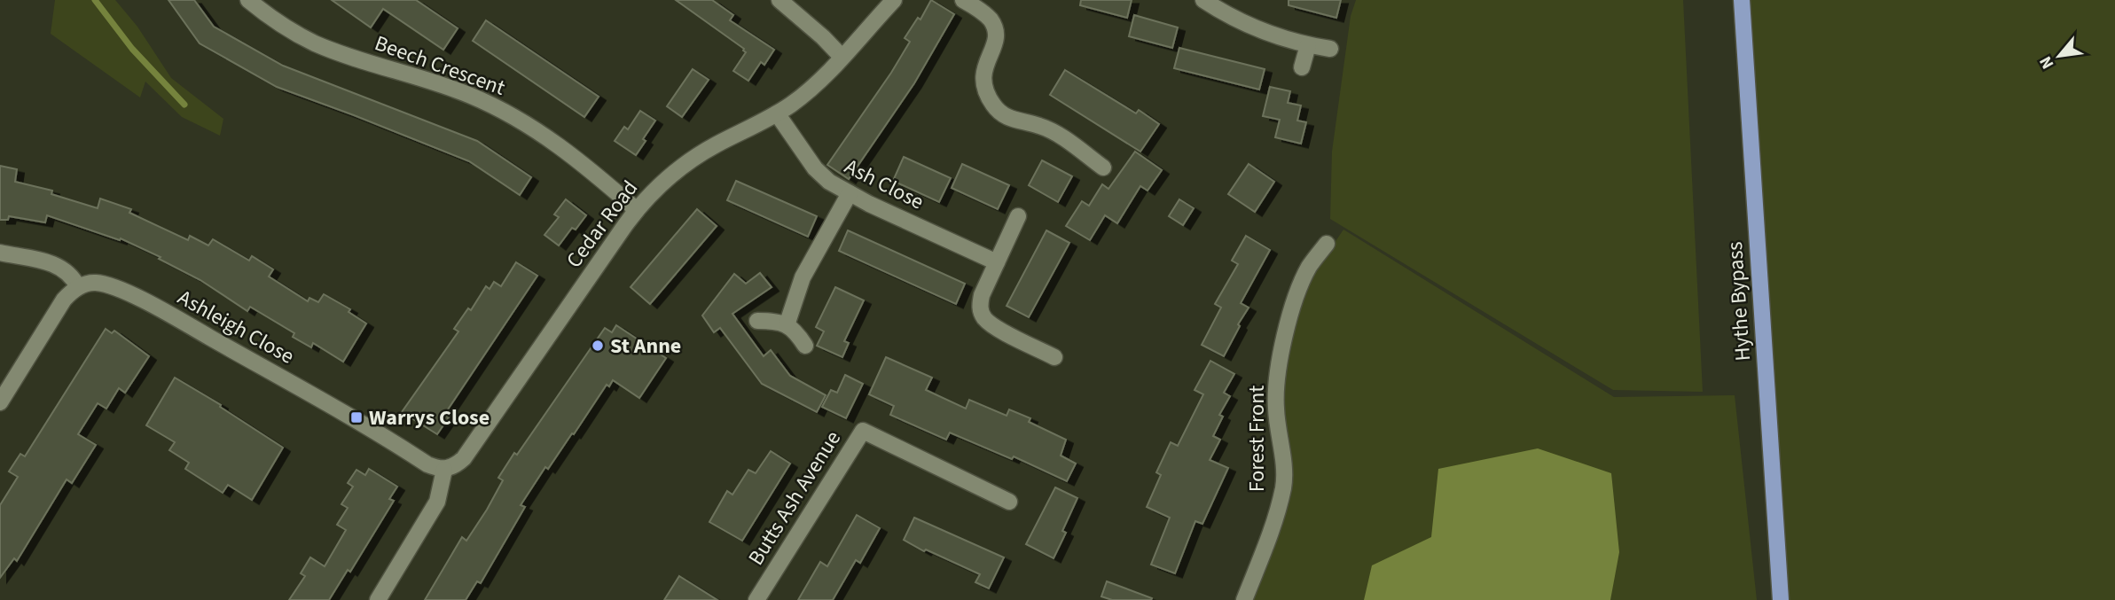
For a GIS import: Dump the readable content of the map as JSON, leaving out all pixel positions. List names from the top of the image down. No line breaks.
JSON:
{"streets":{"main road":["Hythe Bypass"],"street":["Beech Crescent","Ash Close","Cedar Road","Ashleigh Close","Forest Front","Butts Ash Avenue"]},"crossings":[["Beech Crescent","Cedar Road"],["Ash Close","Cedar Road"],["Cedar Road","Ashleigh Close"]],"places":{"other":["St Anne"],"transit":["Warrys Close"]},"north":"bottom left"}
